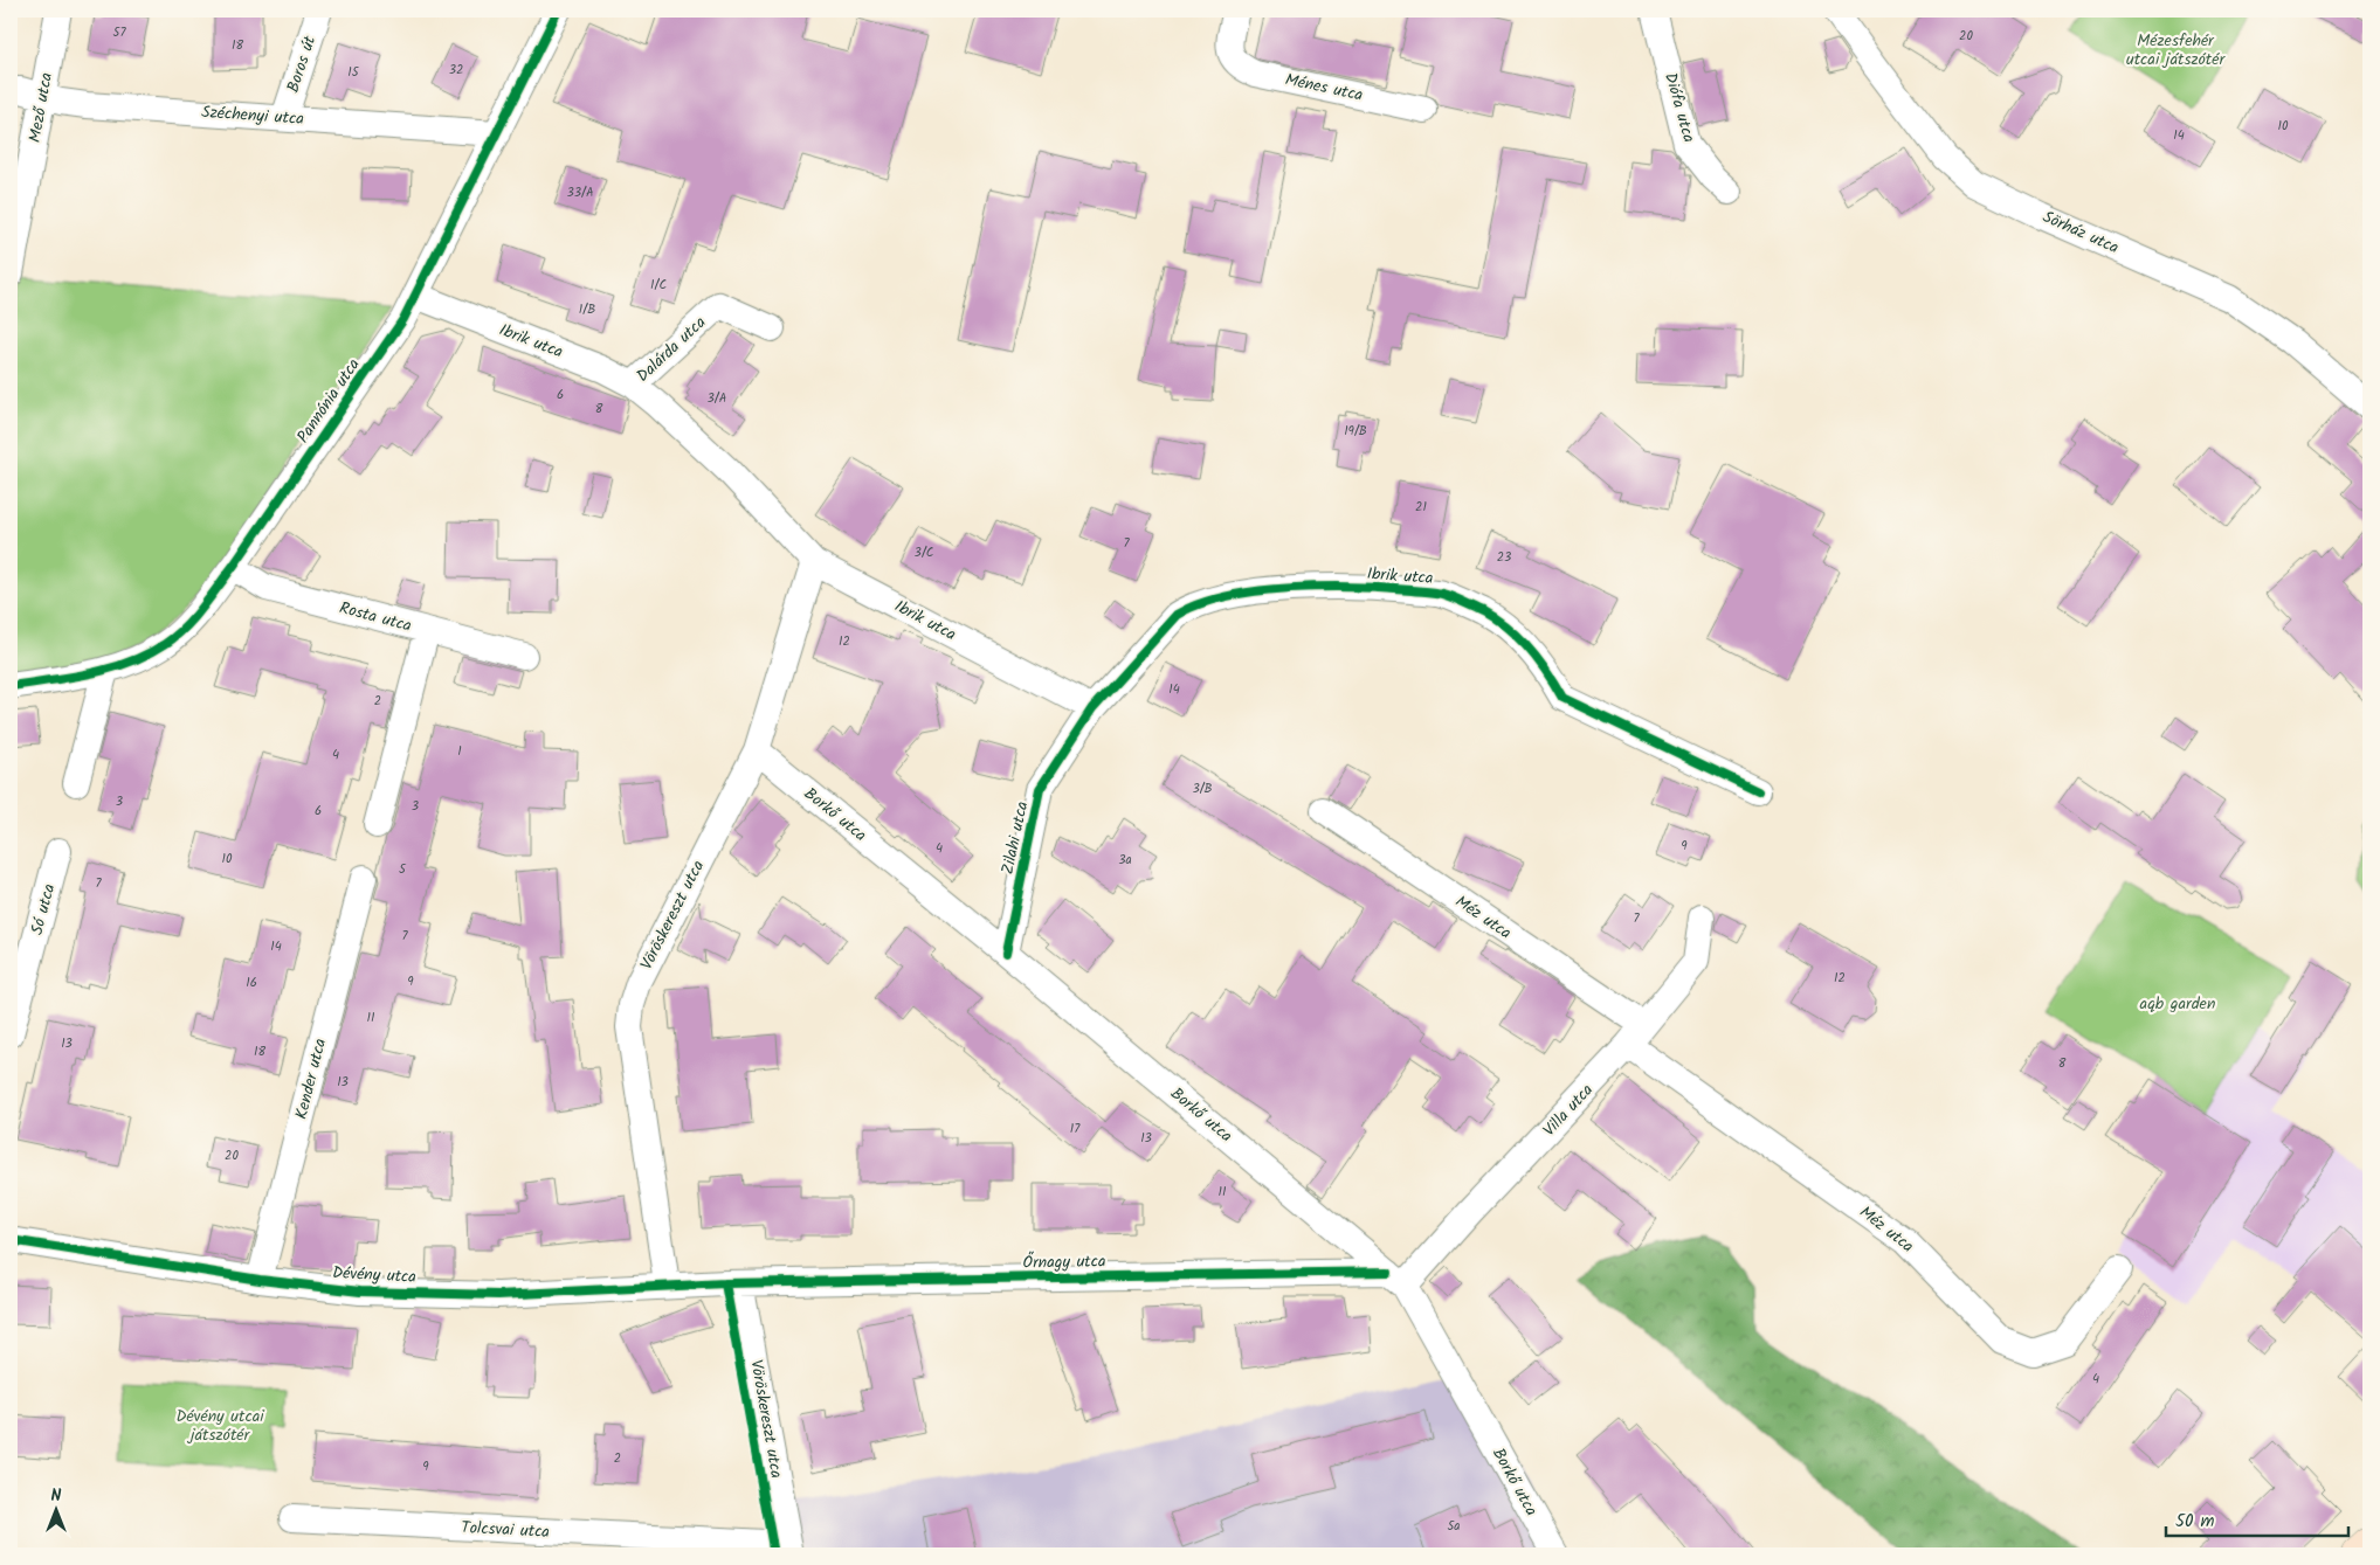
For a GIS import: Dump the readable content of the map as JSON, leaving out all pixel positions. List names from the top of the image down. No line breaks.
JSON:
{"streets":{"street":["Boros út","Ménes utca","Mező utca","Diófa utca","Széchenyi utca","Sörház utca","Ibrik utca","Dalárda utca","Pannónia utca","Rosta utca","Borkő utca","Zilahi utca","Só utca","Vöröskereszt utca","Méz utca","Kender utca","Villa utca","Őrnagy utca","Dévény utca","Tolcsvai utca"]},"crossings":[["Boros út","Széchenyi utca"],["Mező utca","Széchenyi utca"],["Széchenyi utca","Pannónia utca"],["Ibrik utca","Dalárda utca"],["Ibrik utca","Pannónia utca"],["Ibrik utca","Zilahi utca"],["Ibrik utca","Vöröskereszt utca"],["Pannónia utca","Rosta utca"],["Borkő utca","Zilahi utca"],["Borkő utca","Vöröskereszt utca"],["Borkő utca","Villa utca"],["Borkő utca","Őrnagy utca"],["Vöröskereszt utca","Őrnagy utca"],["Vöröskereszt utca","Dévény utca"],["Vöröskereszt utca","Tolcsvai utca"],["Méz utca","Villa utca"],["Kender utca","Dévény utca"],["Villa utca","Őrnagy utca"],["Őrnagy utca","Dévény utca"]],"parks":["Mézesfehér utcai játszótér","aqb garden","Dévény utcai játszótér"],"house_numbers":["57","20","18","32","15","10","14","33/A","1/C","1/B","6","3/A","8","19/B","21","7","3/C","23","12","14","2","1","4","3/B","3","3","6","9","4","10","3a","5","7","7","7","14","12","9","16","11","13","18","8","13","17","13","20","11","4","2","9","5a"],"scale_bar":"50 m","north":"top"}
